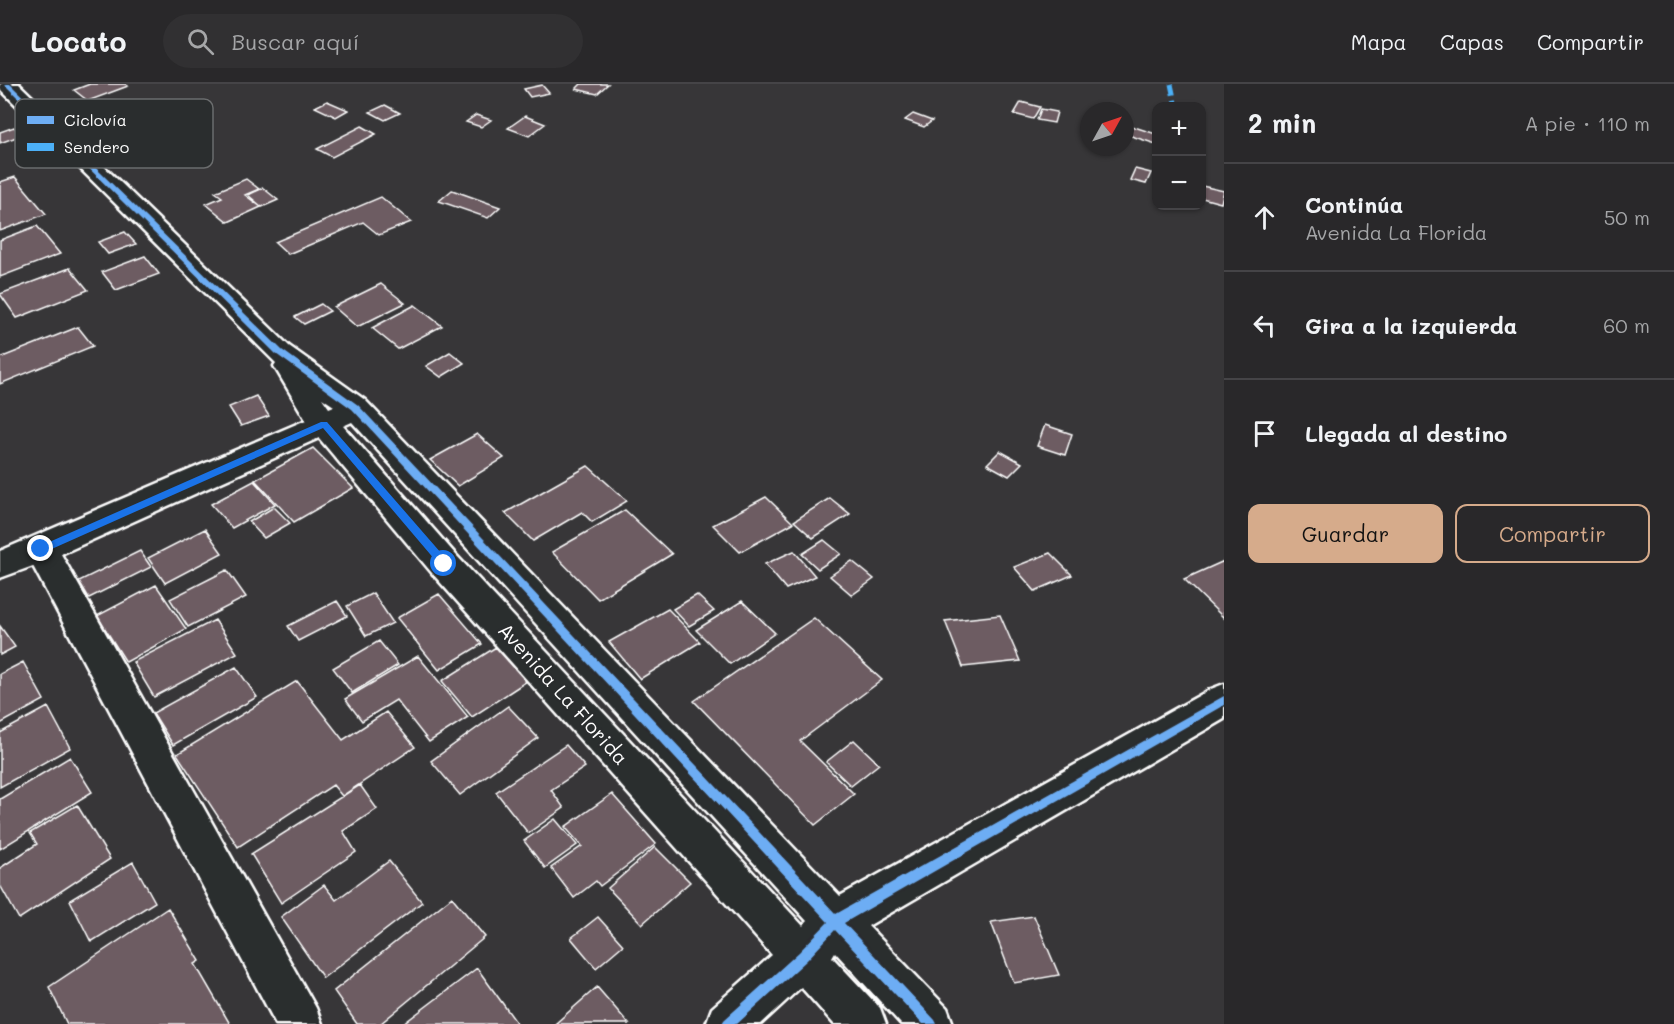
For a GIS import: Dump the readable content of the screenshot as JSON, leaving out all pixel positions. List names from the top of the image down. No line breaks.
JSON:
{"streets":{"street":["Avenida La Florida"]},"legend":["Ciclovía","Sendero"],"north":"top right","page":{"header":"Locato","search":"Buscar aquí","nav":["Mapa","Capas","Compartir"],"heading":["2 min","A pie · 110 m"],"map_buttons":["+","−"],"list":[["Continúa","Avenida La Florida","50 m"],["Gira a la izquierda","60 m"],"Llegada al destino"],"buttons":["Guardar","Compartir"]}}
